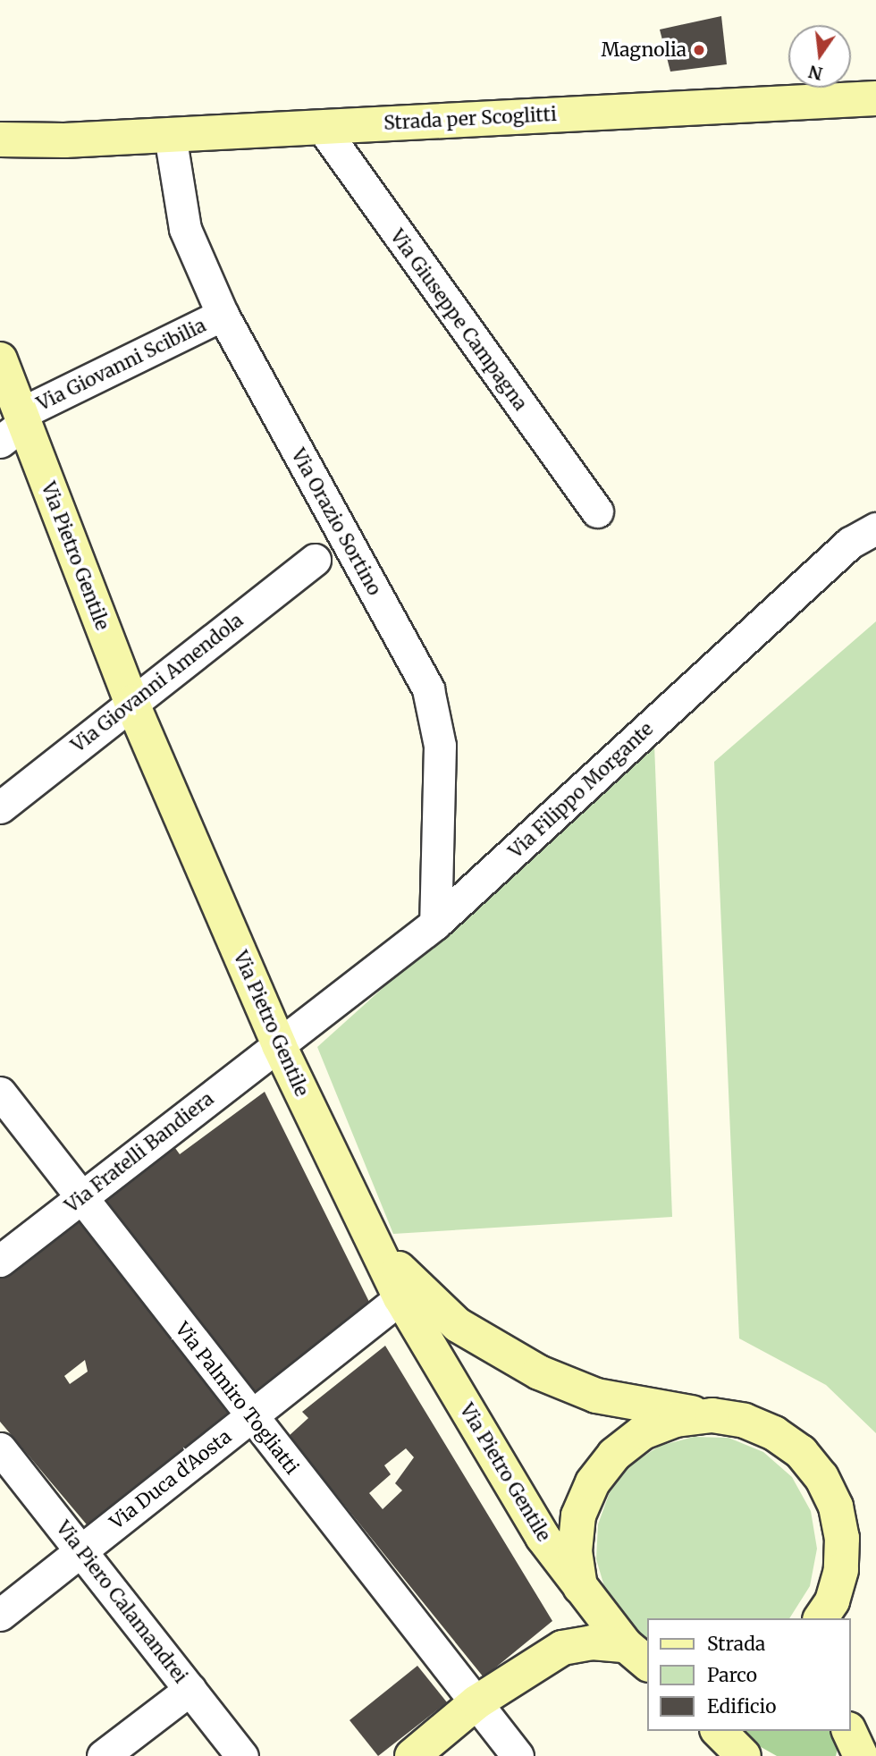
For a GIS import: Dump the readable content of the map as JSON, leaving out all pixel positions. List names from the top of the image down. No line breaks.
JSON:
{"streets":{"street":["Strada per Scoglitti","Via Giuseppe Campagna","Via Giovanni Scibilia","Via Orazio Sortino","Via Pietro Gentile","Via Giovanni Amendola","Via Filippo Morgante","Via Fratelli Bandiera","Via Palmiro Togliatti","Via Duca d'Aosta","Via Piero Calamandrei"]},"crossings":[["Strada per Scoglitti","Via Giuseppe Campagna"],["Strada per Scoglitti","Via Orazio Sortino"],["Via Giovanni Scibilia","Via Orazio Sortino"],["Via Giovanni Scibilia","Via Pietro Gentile"],["Via Orazio Sortino","Via Filippo Morgante"],["Via Pietro Gentile","Via Giovanni Amendola"],["Via Pietro Gentile","Via Filippo Morgante"],["Via Pietro Gentile","Via Fratelli Bandiera"],["Via Pietro Gentile","Via Duca d'Aosta"],["Via Filippo Morgante","Via Fratelli Bandiera"],["Via Fratelli Bandiera","Via Palmiro Togliatti"],["Via Palmiro Togliatti","Via Duca d'Aosta"],["Via Duca d'Aosta","Via Piero Calamandrei"]],"places":["Magnolia"],"legend":["Strada","Parco","Edificio"],"north":"bottom"}
